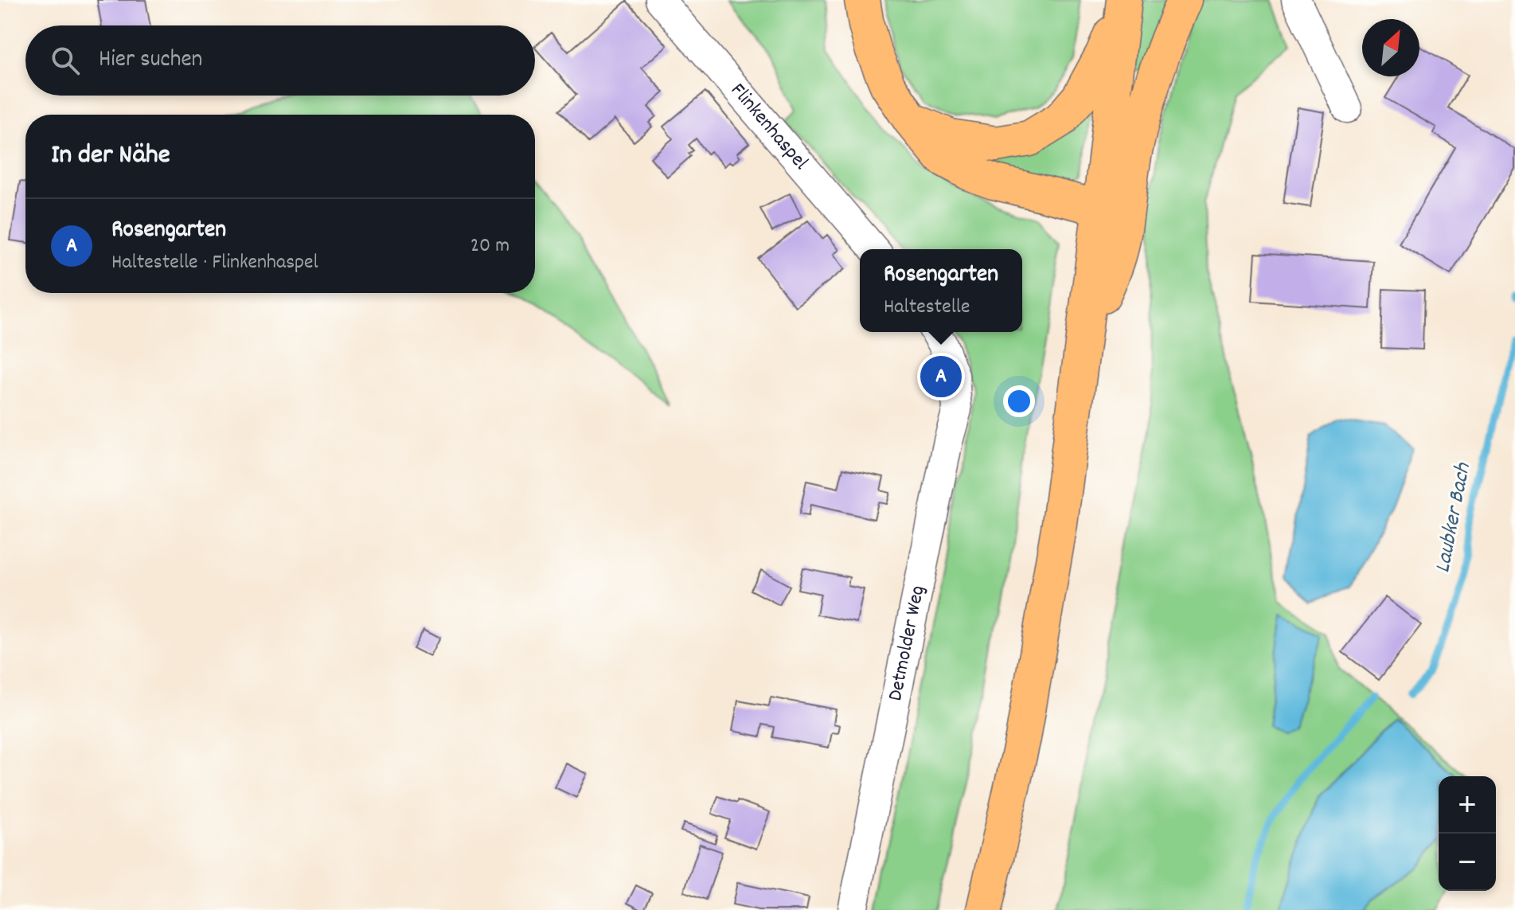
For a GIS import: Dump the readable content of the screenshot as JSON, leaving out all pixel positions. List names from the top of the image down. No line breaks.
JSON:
{"streets":{"street":["Flinkenhaspel","Detmolder Weg"]},"water":["Laubker Bach"],"north":"top right","page":{"search":"Hier suchen","heading":"In der Nähe","list":[{"mark":"A","name":"Rosengarten","note":"Haltestelle · Flinkenhaspel","value":"20 m"}],"popup":["Rosengarten","Haltestelle"],"pins":"A","map_buttons":["+","−"]}}
